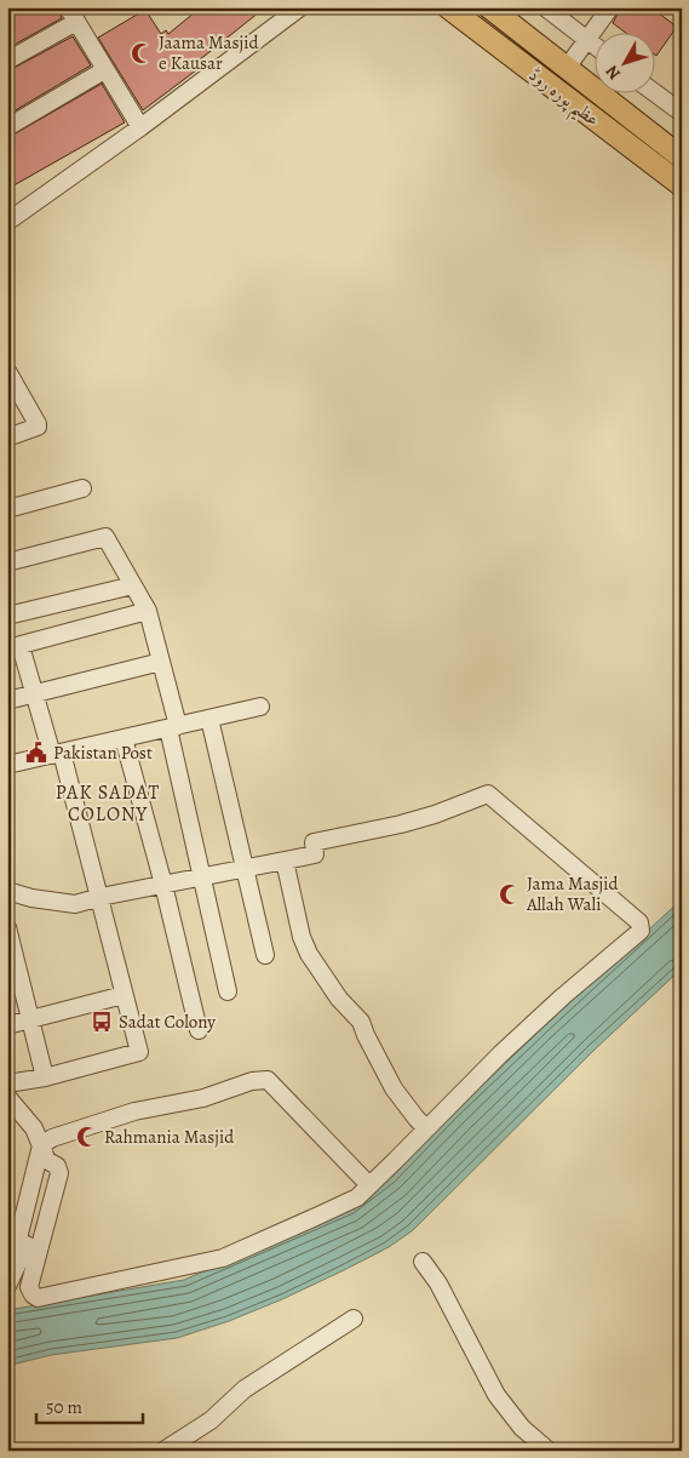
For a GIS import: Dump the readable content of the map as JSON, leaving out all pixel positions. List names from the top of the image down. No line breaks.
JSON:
{"streets":{"main road":["عظیم پورہ روڈ"]},"districts":["PAK SADAT COLONY"],"places":{"mosque":["Jaama Masjid e Kausar","Jama Masjid Allah Wali","Rahmania Masjid"],"public building":["Pakistan Post"],"bus stop":["Sadat Colony"]},"scale_bar":"50 m","north":"bottom left"}
